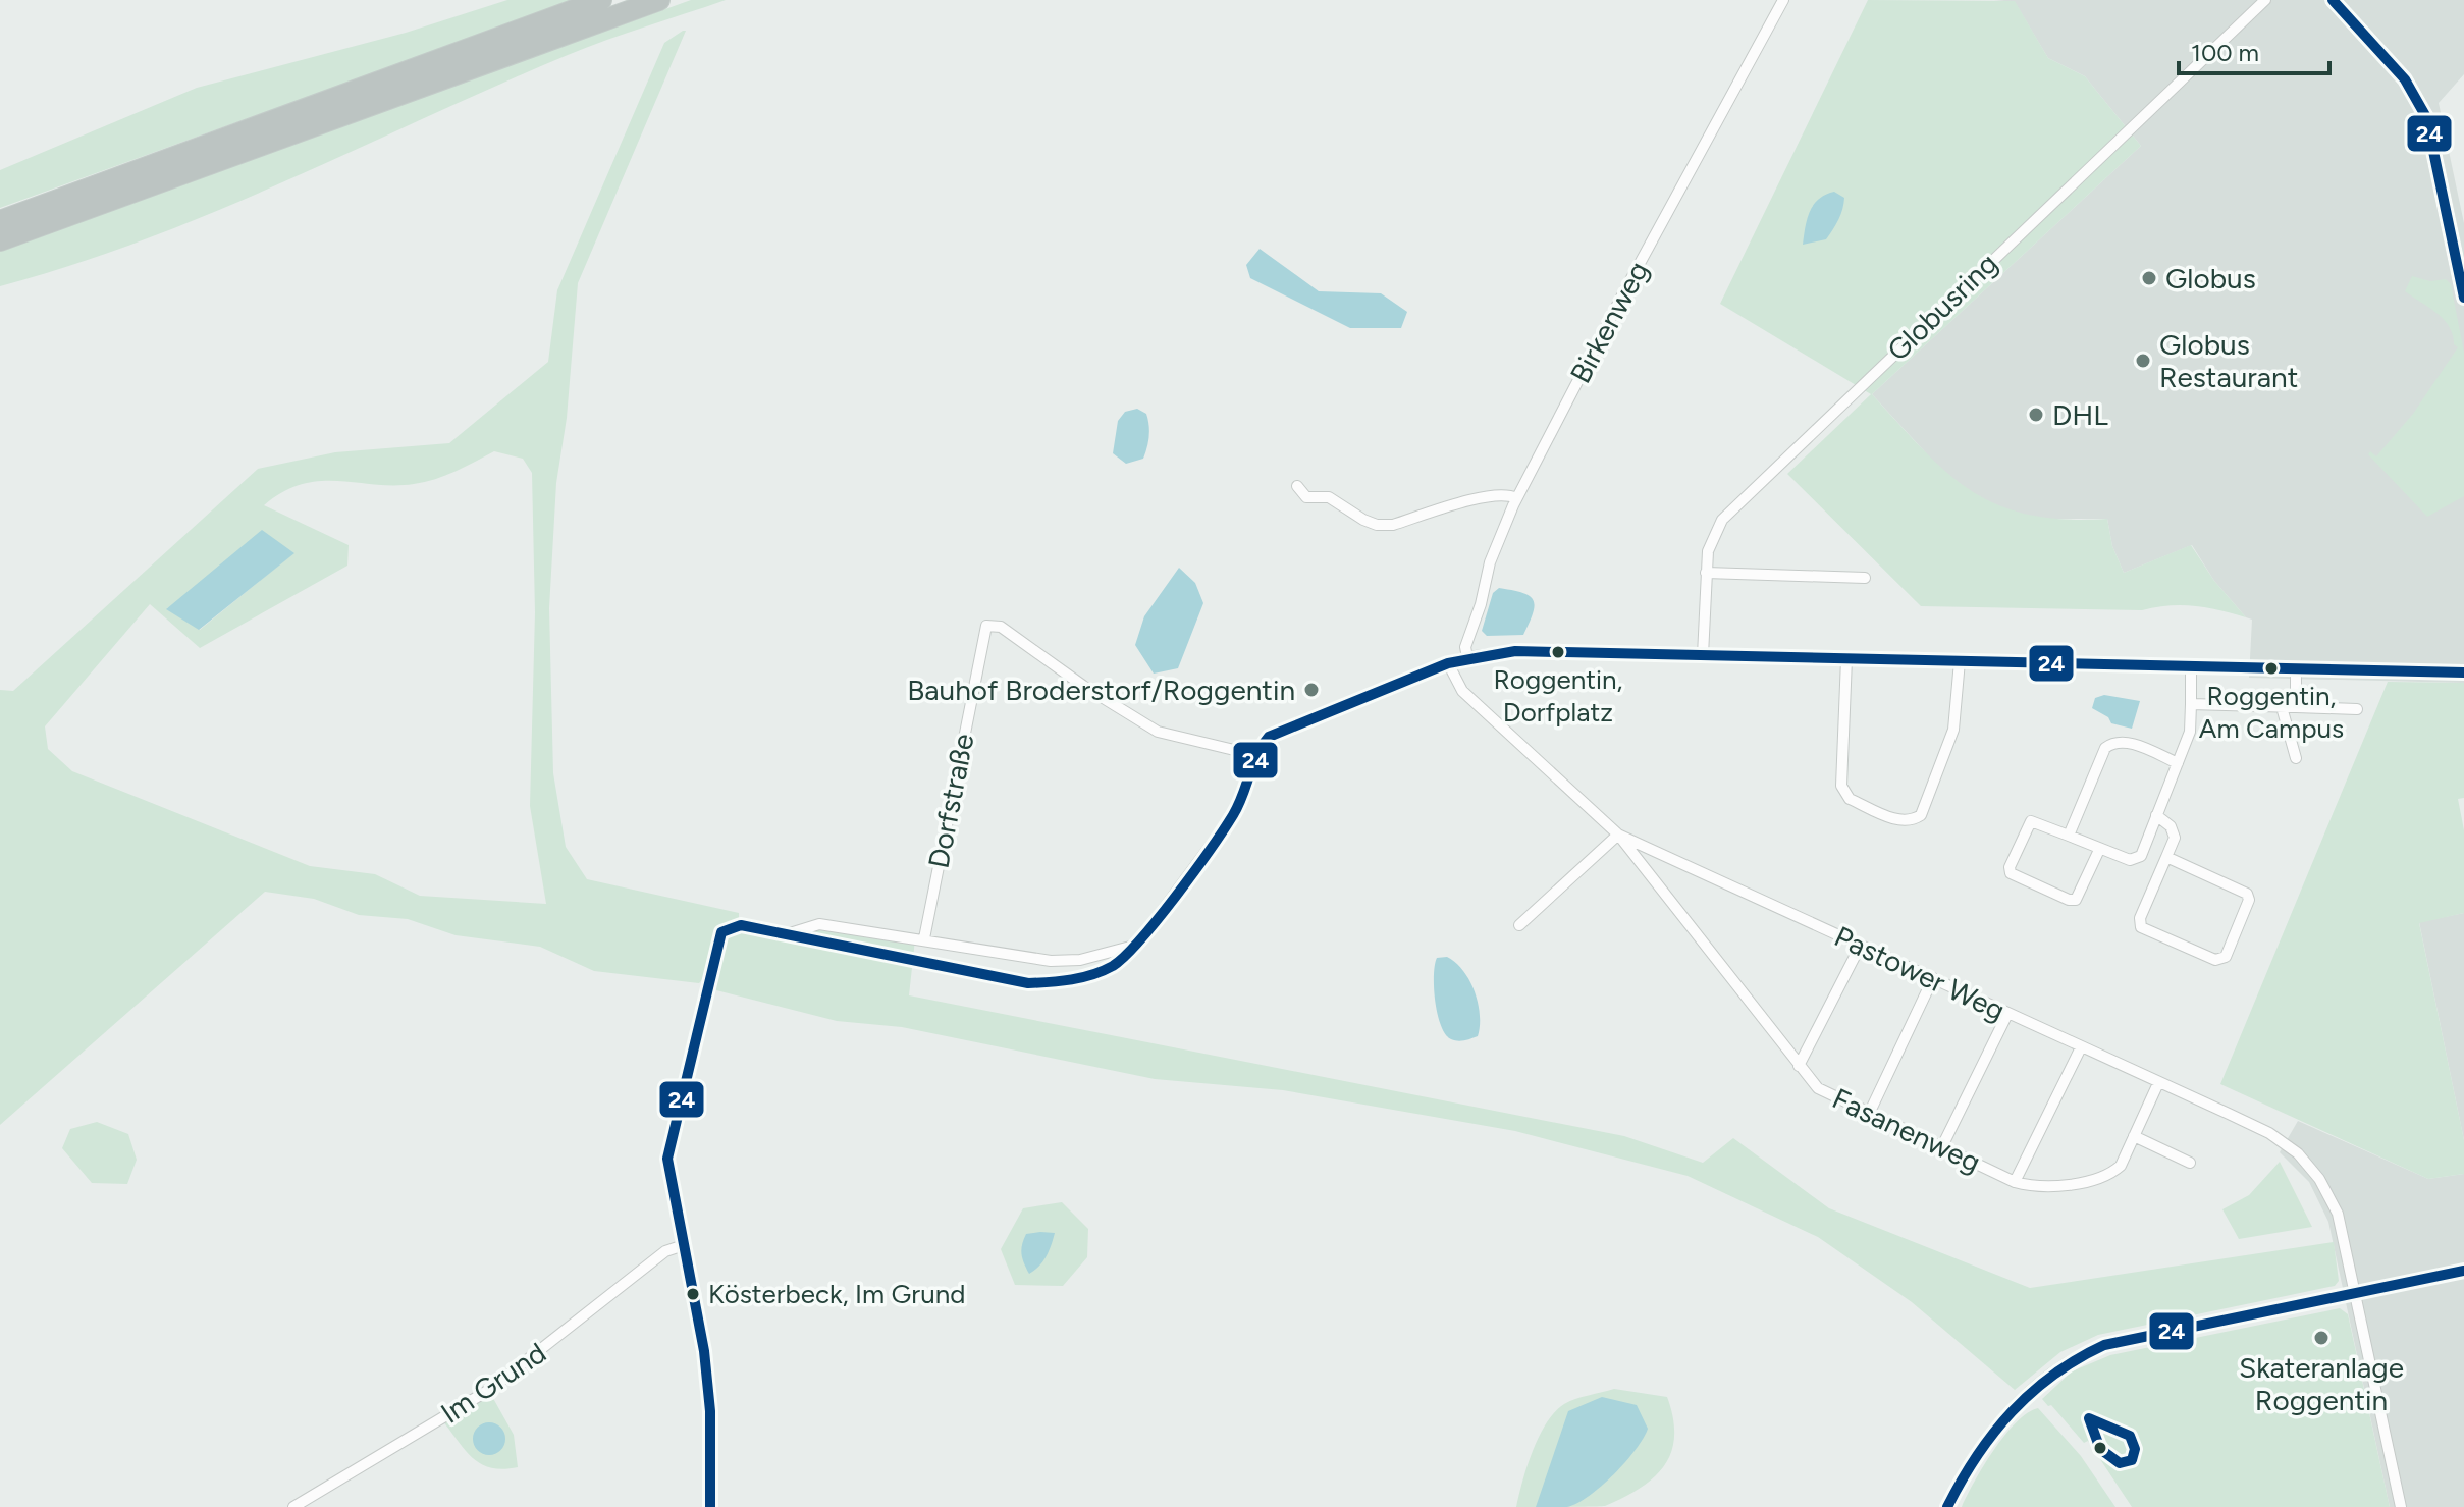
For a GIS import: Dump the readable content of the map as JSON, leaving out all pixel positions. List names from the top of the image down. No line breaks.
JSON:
{"streets":{"street":["Globusring","Birkenweg","Dorfstraße","Pastower Weg","Fasanenweg","Im Grund"]},"crossings":[["Pastower Weg","Fasanenweg"]],"places":["Globus","Globus Restaurant","DHL","Roggentin, Dorfplatz","Roggentin, Am Campus","Bauhof Broderstorf/Roggentin","Kösterbeck, Im Grund","Skateranlage Roggentin"],"lines":["transit line 24"],"scale_bar":"100 m"}
